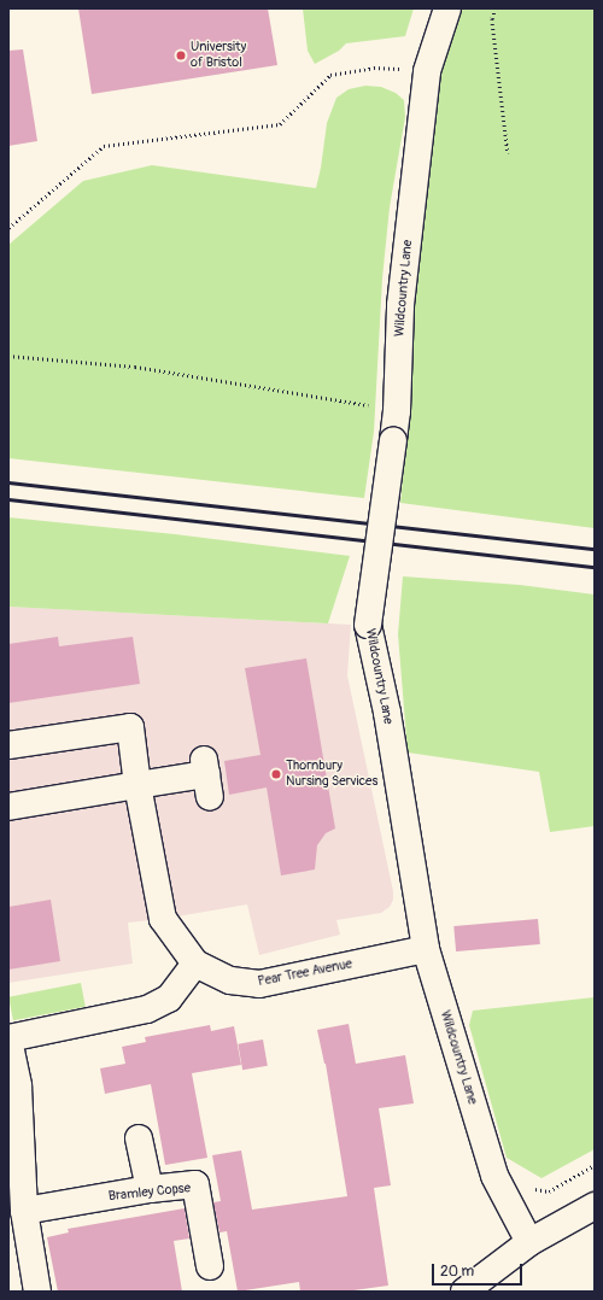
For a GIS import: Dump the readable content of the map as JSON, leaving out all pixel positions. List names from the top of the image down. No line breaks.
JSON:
{"streets":{"street":["Wildcountry Lane","Pear Tree Avenue","Bramley Copse"]},"crossings":[["Wildcountry Lane","Pear Tree Avenue"]],"places":["University of Bristol","Thornbury Nursing Services"],"scale_bar":"20 m"}
